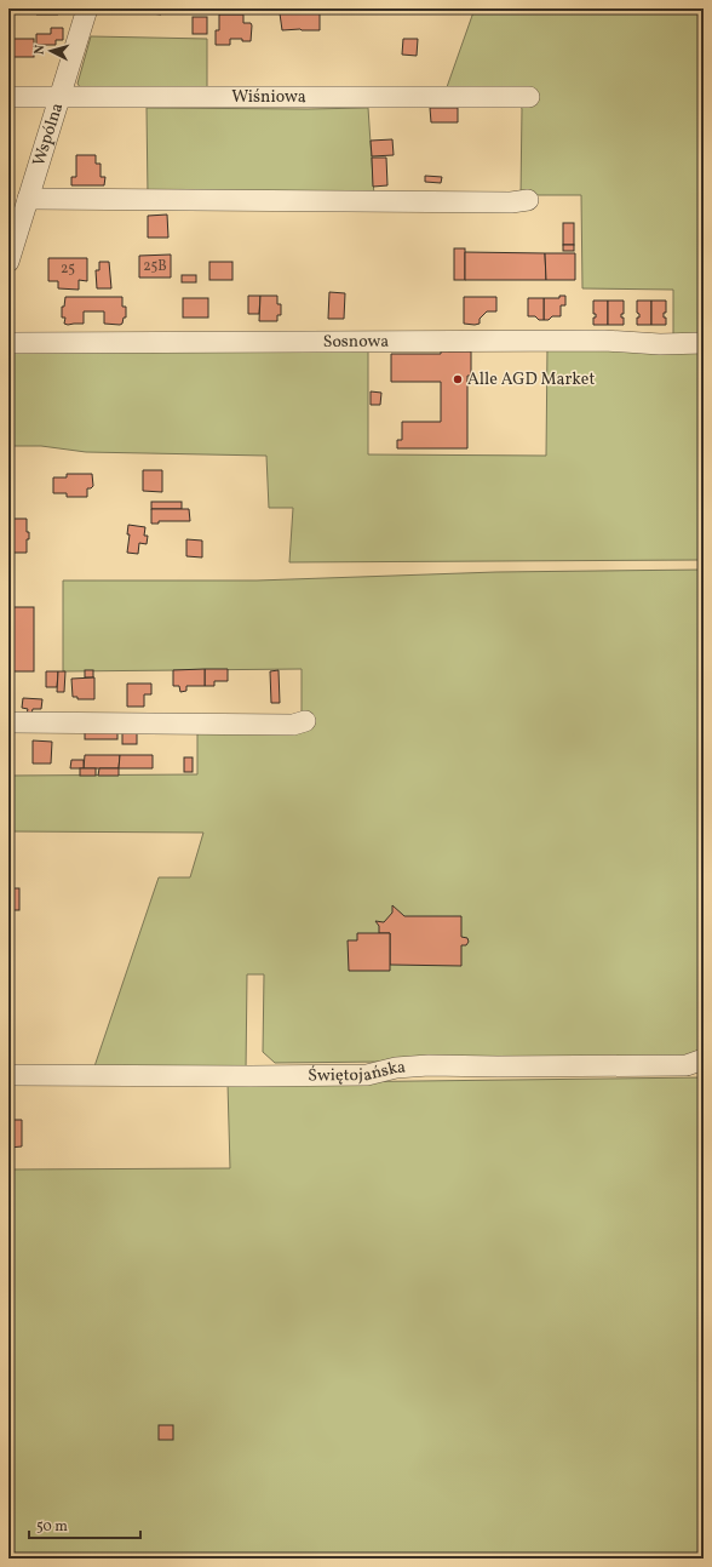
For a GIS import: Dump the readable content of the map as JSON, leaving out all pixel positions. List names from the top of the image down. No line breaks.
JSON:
{"streets":{"street":["Wiśniowa","Wspólna","Sosnowa","Świętojańska"]},"crossings":[["Wiśniowa","Wspólna"]],"places":["Alle AGD Market"],"house_numbers":["25B","25"],"scale_bar":"50 m","north":"left"}
